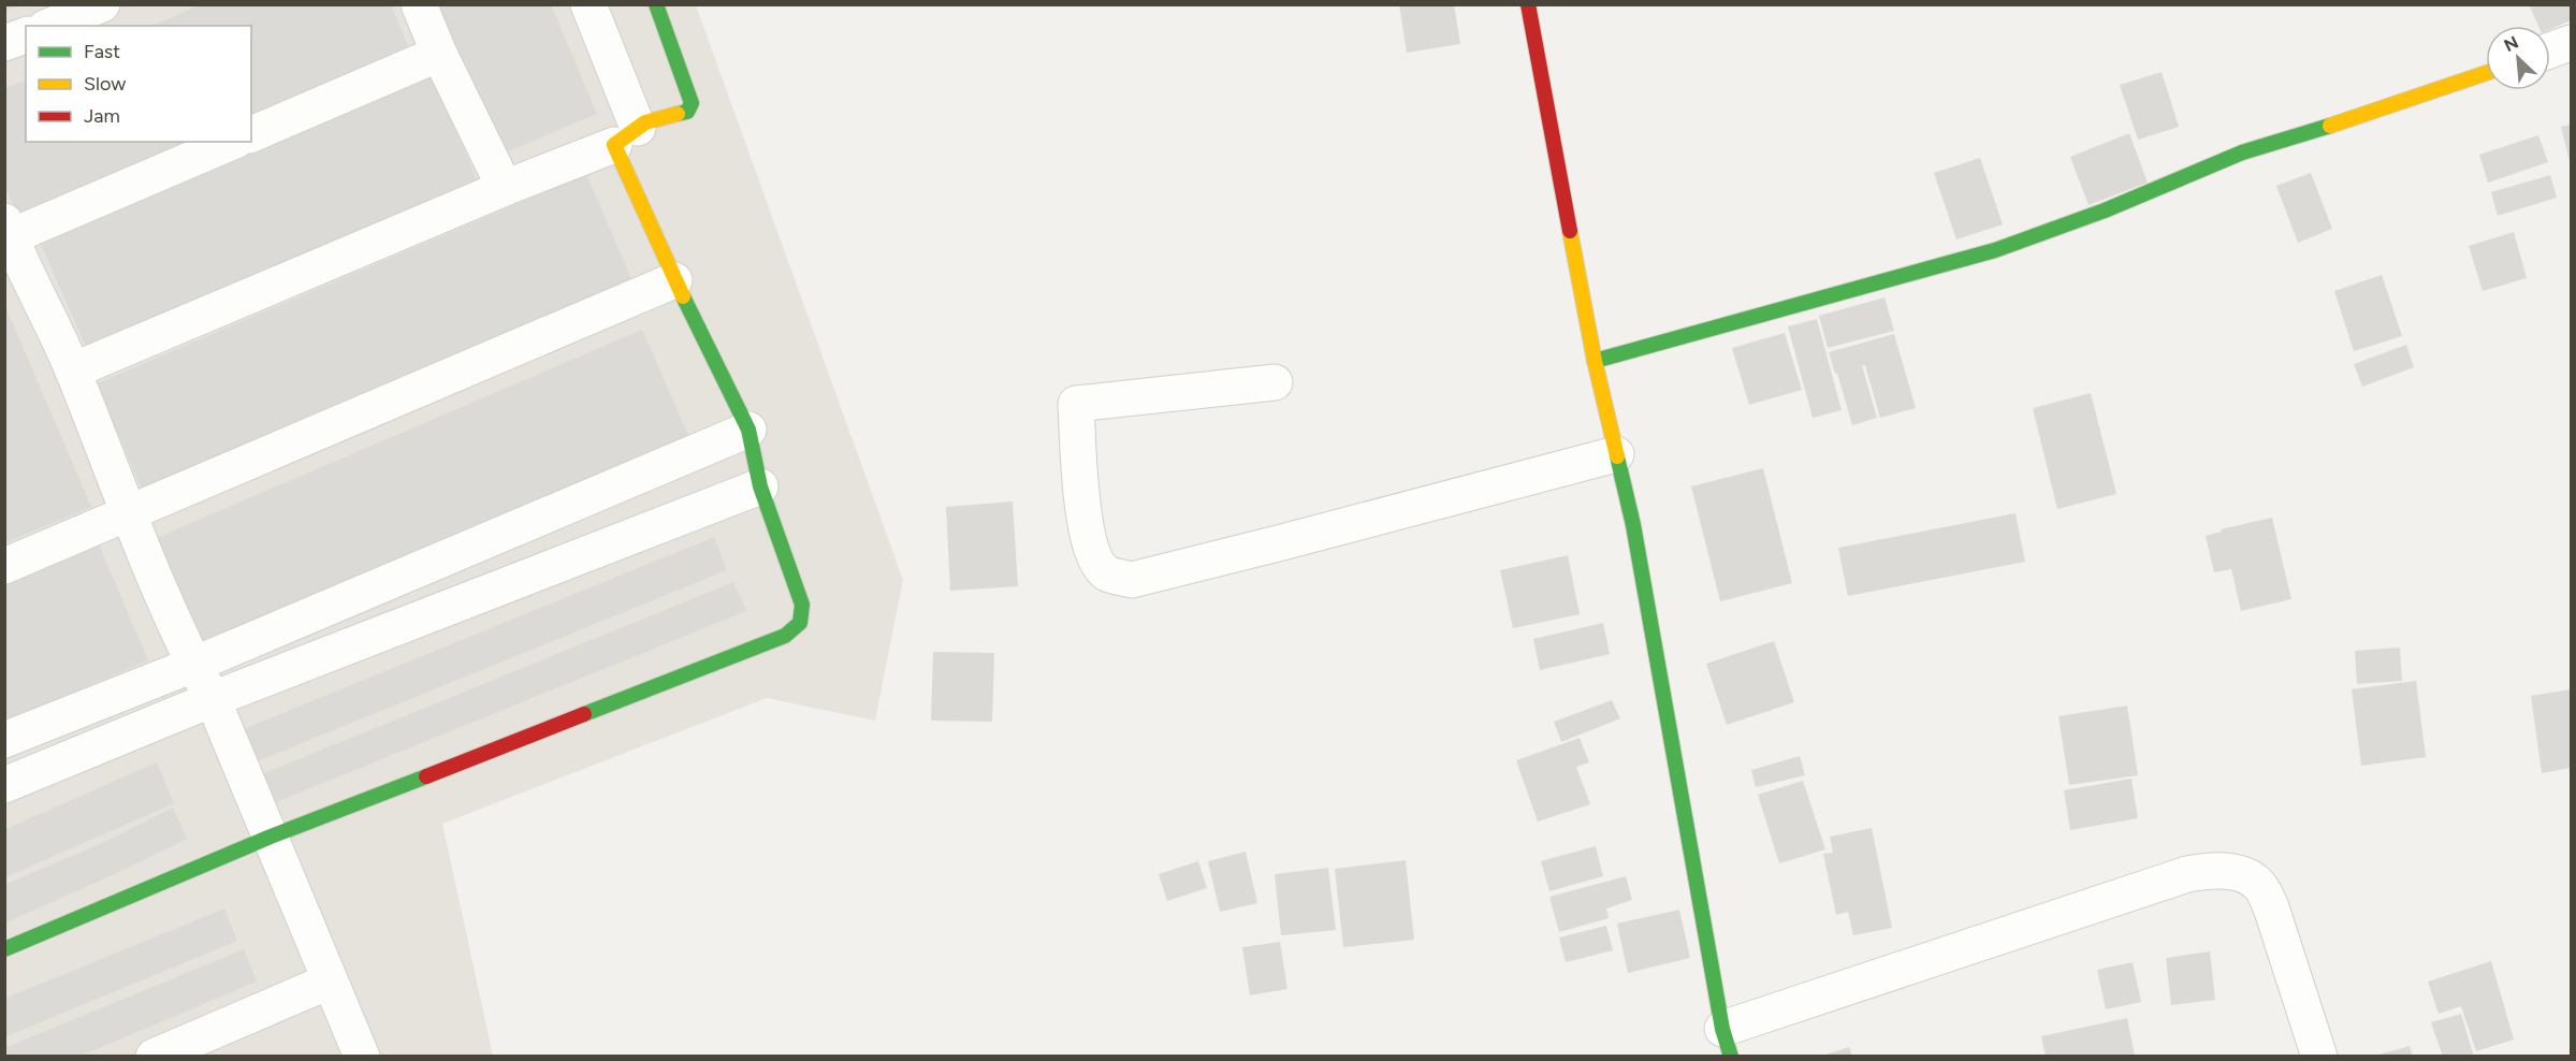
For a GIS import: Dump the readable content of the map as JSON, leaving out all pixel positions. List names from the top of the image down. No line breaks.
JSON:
{"legend":["Fast","Slow","Jam"],"north":"top left"}
